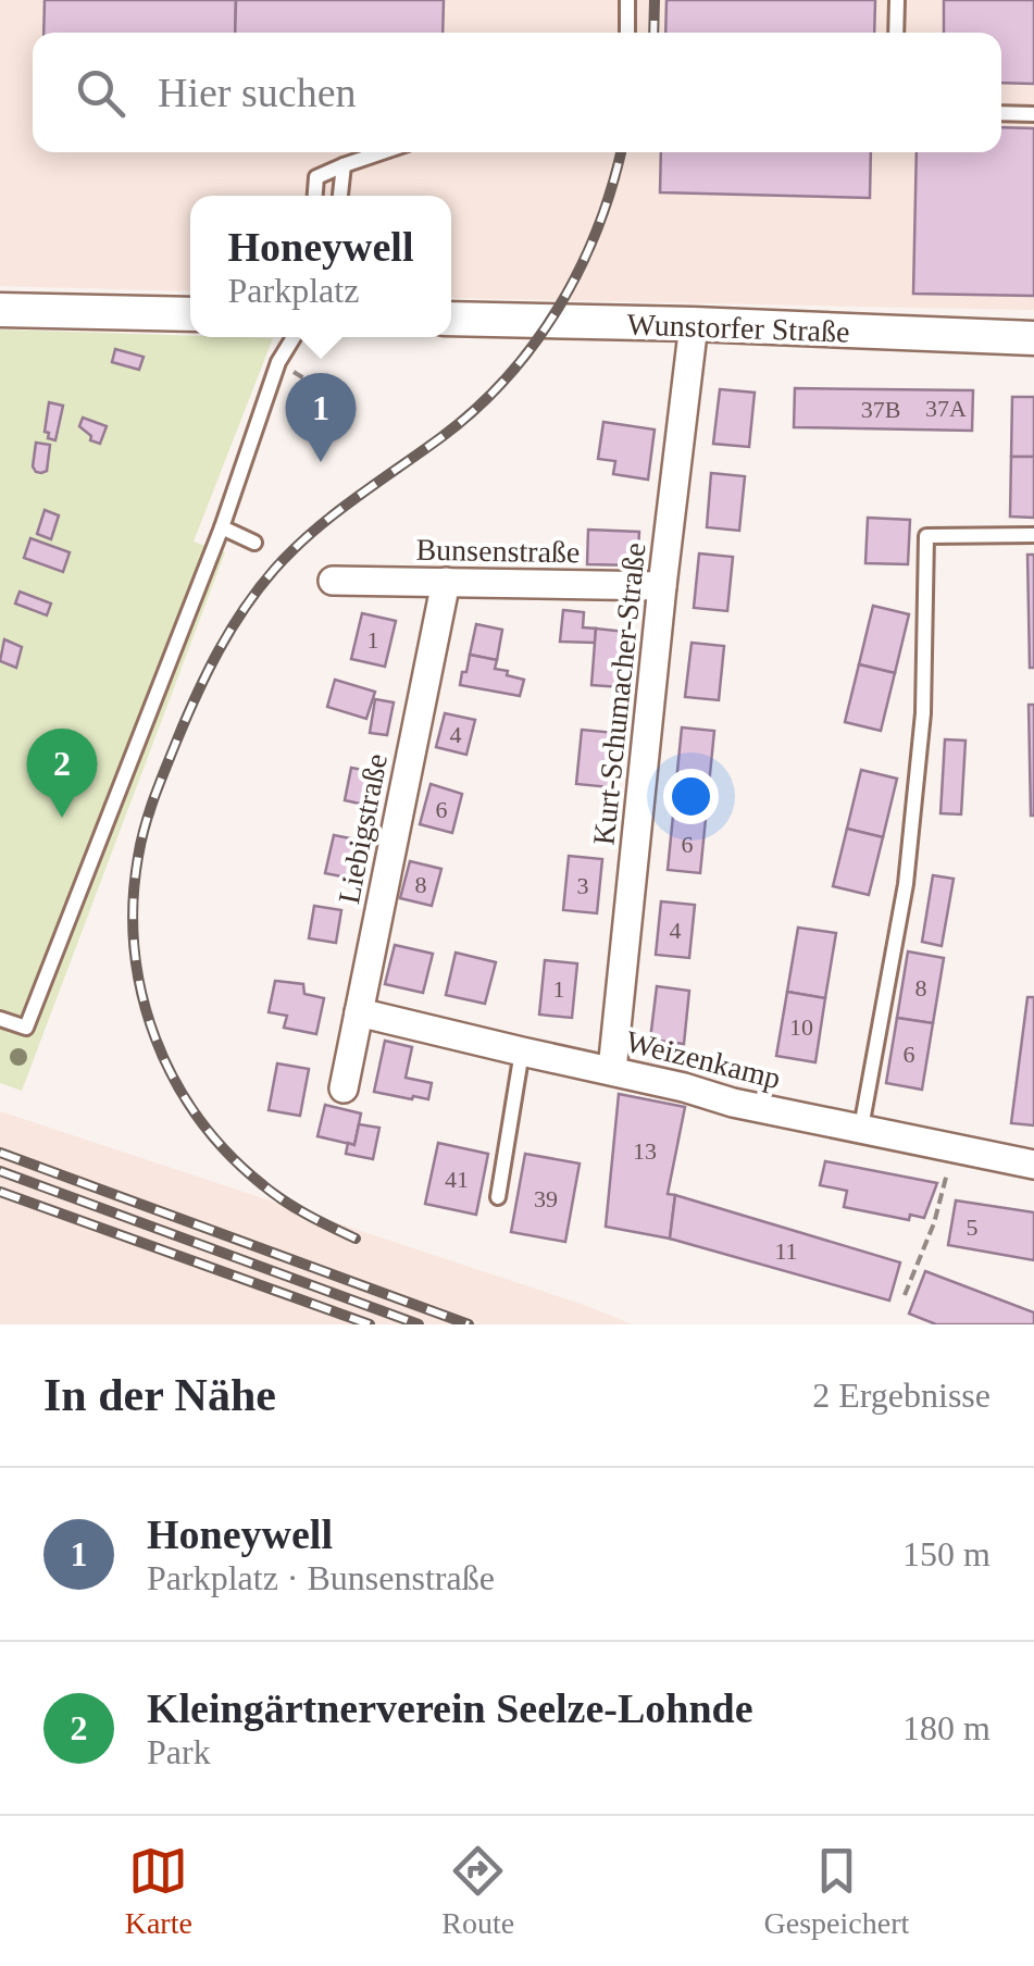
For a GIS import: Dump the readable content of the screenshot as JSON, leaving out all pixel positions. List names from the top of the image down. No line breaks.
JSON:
{"streets":{"street":["Wunstorfer Straße","Bunsenstraße","Kurt-Schumacher-Straße","Liebigstraße","Weizenkamp"]},"crossings":[["Wunstorfer Straße","Kurt-Schumacher-Straße"],["Bunsenstraße","Kurt-Schumacher-Straße"],["Bunsenstraße","Liebigstraße"],["Kurt-Schumacher-Straße","Weizenkamp"],["Liebigstraße","Weizenkamp"]],"house_numbers":["37A","37B","1","4","6","6","8","3","4","8","1","10","6","13","41","39","5","11"],"page":{"search":"Hier suchen","popup":["Honeywell","Parkplatz"],"pins":["1","2"],"heading":["In der Nähe","2 Ergebnisse"],"list":[{"mark":"1","name":"Honeywell","note":"Parkplatz · Bunsenstraße","value":"150 m"},{"mark":"2","name":"Kleingärtnerverein Seelze-Lohnde","note":"Park","value":"180 m"}],"nav":["Karte","Route","Gespeichert"]}}
